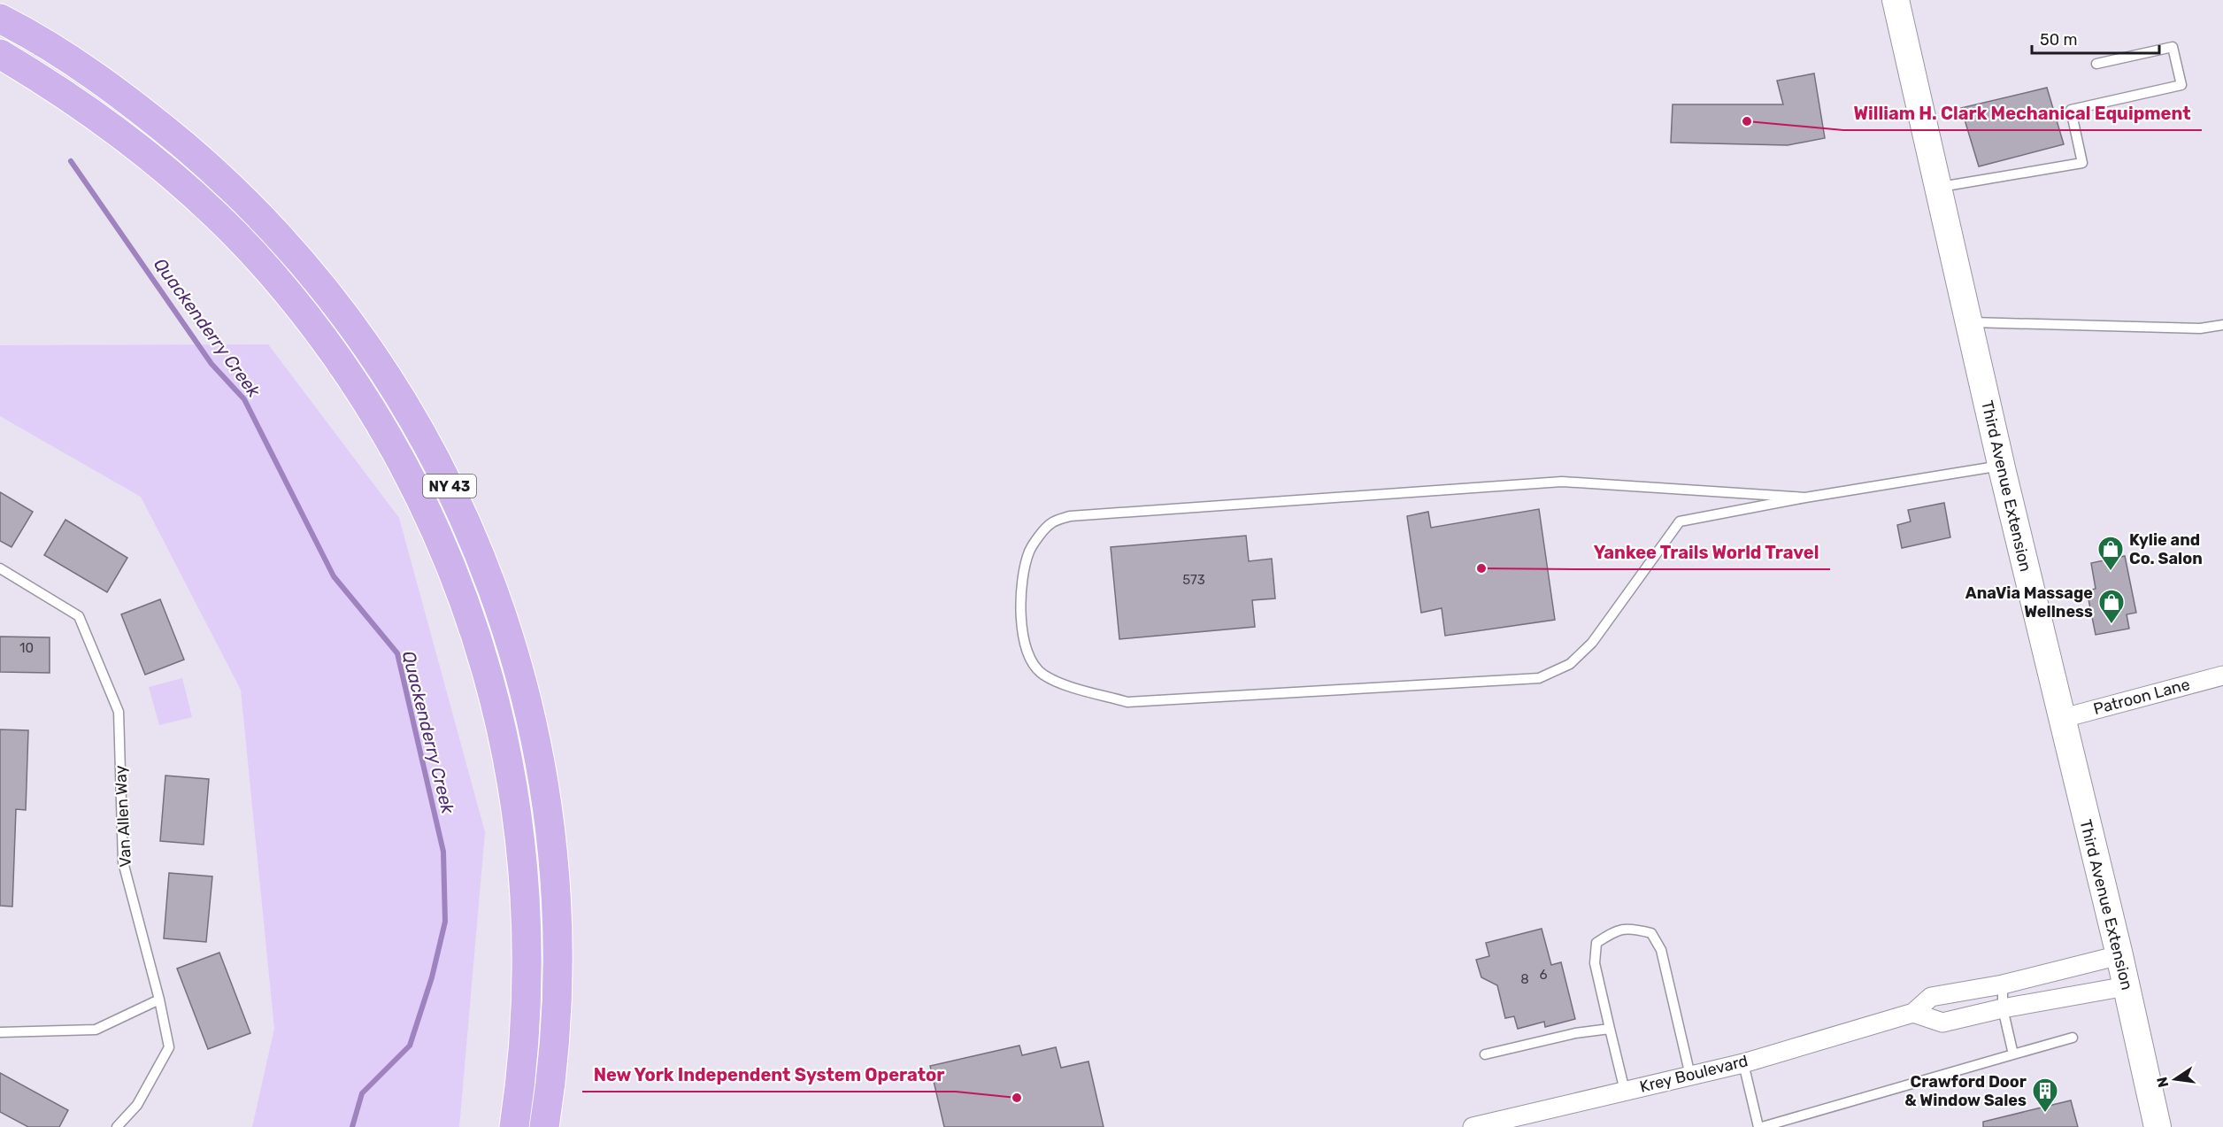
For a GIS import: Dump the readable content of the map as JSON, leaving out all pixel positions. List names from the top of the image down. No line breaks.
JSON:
{"streets":{"main road":["NY 43"],"street":["Third Avenue Extension","Patroon Lane","Krey Boulevard"],"lane":["Van Allen Way"]},"crossings":[["Third Avenue Extension","Patroon Lane"],["Third Avenue Extension","Krey Boulevard"]],"water":["Quackenderry Creek"],"places":{"other":["William H. Clark Mechanical Equipment","Yankee Trails World Travel","New York Independent System Operator"],"shop":["Kylie and Co. Salon","AnaVia Massage Wellness"],"building":["Crawford Door & Window Sales"]},"house_numbers":["573","10","6","8"],"scale_bar":"50 m","north":"left"}
